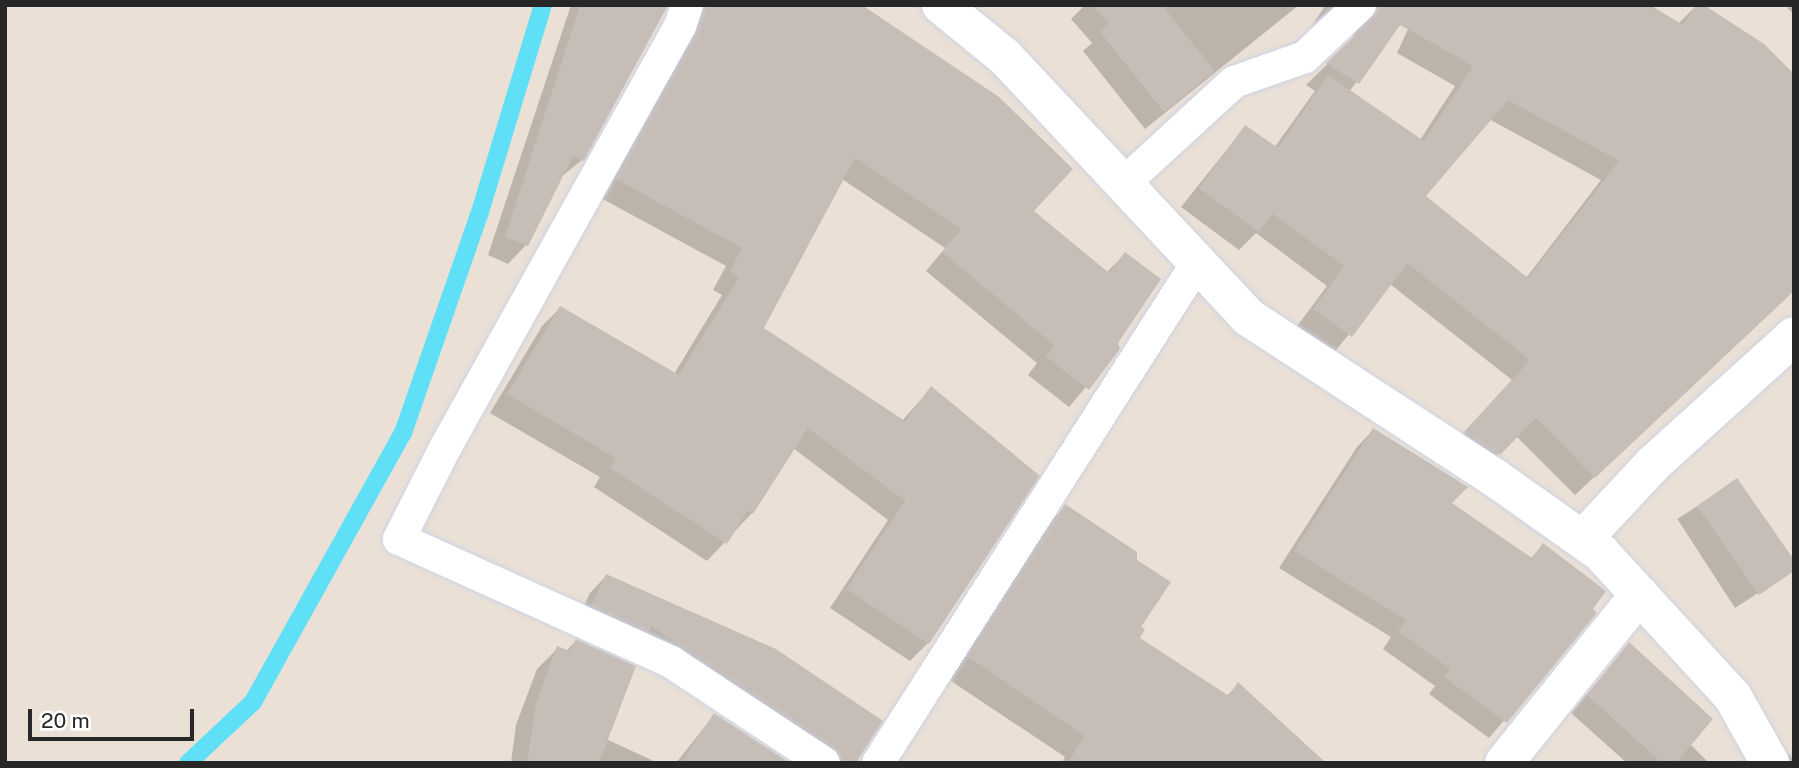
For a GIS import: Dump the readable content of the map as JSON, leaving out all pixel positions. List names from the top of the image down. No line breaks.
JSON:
{"scale_bar":"20 m"}
